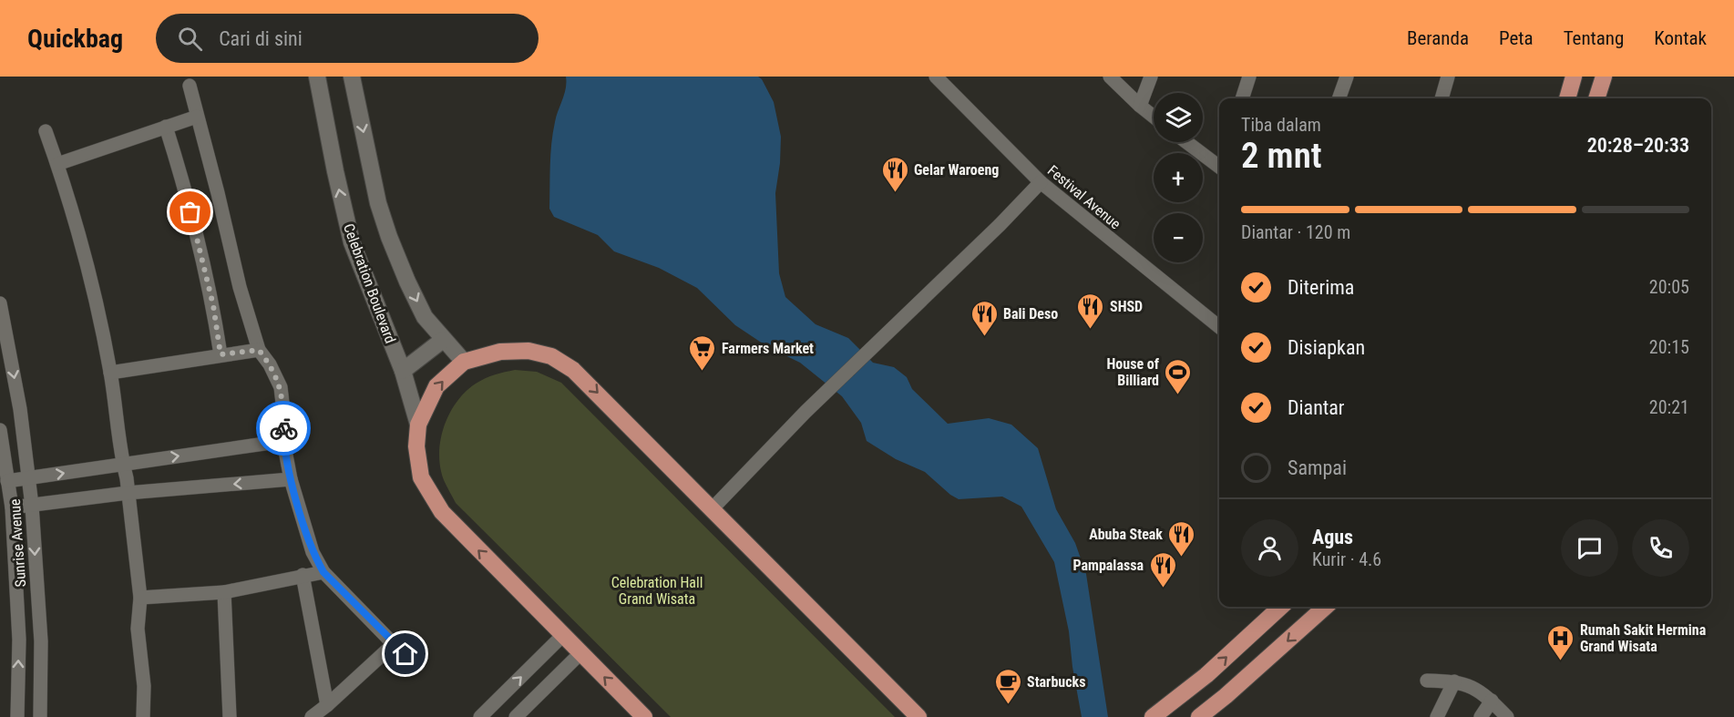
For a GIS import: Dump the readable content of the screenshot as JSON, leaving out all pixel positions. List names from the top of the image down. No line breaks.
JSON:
{"streets":{"street":["Festival Avenue","Celebration Boulevard","Sunrise Avenue"]},"parks":["Celebration Hall Grand Wisata"],"places":{"restaurant":["Gelar Waroeng","SHSD","Bali Deso","Abuba Steak","Pampalassa"],"supermarket":["Farmers Market"],"sports":["House of Billiard"],"hospital":["Rumah Sakit Hermina Grand Wisata"],"cafe":["Starbucks"]},"page":{"header":"Quickbag","search":"Cari di sini","nav":["Beranda","Peta","Tentang","Kontak"],"map_buttons":["+","−"],"heading":["2 mnt","Tiba dalam","20:28–20:33"],"panel":["Agus","Kurir · 4.6"],"bar":"Diantar · 120 m","list":[["Diterima","20:05"],["Disiapkan","20:15"],["Diantar","20:21"],"Sampai"]}}
